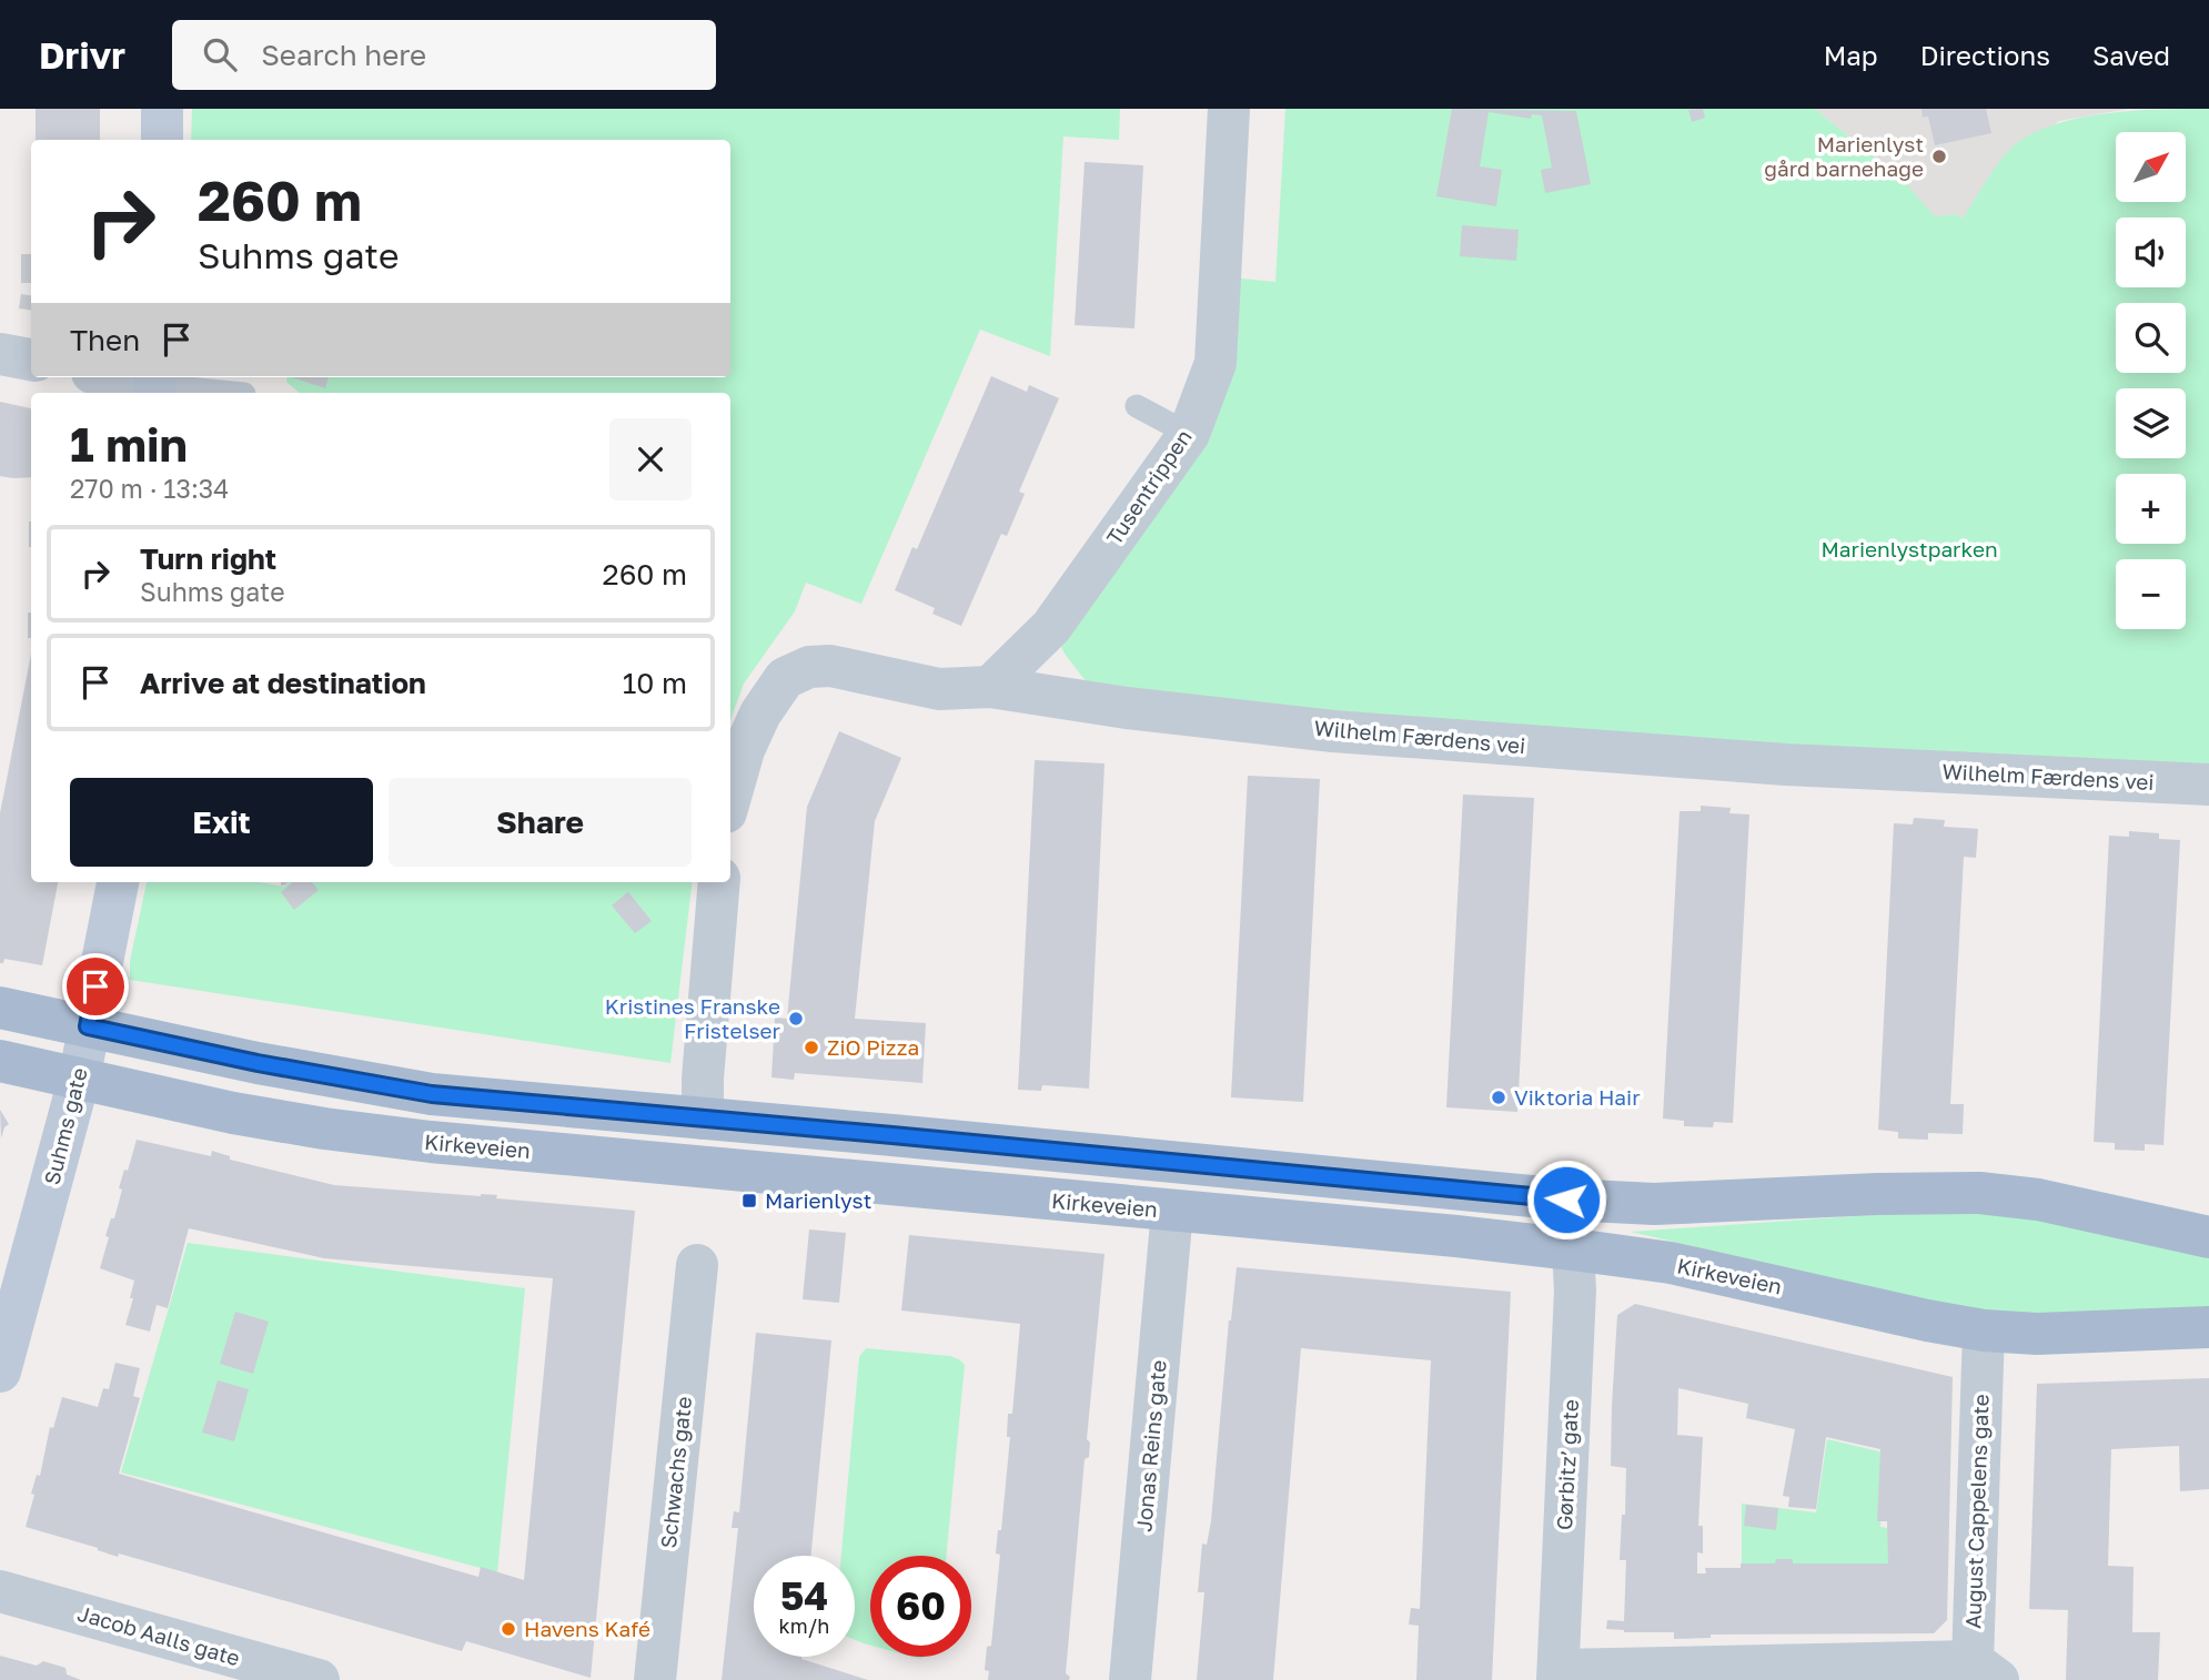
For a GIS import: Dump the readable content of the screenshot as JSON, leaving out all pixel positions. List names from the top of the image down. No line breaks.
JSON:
{"streets":{"main road":["Kirkeveien"],"street":["Tusentrippen","Wilhelm Færdens vei","Suhms gate","Jonas Reins gate","Gørbitz’ gate","Schwachs gate","August Cappelens gate","Jacob Aalls gate"]},"crossings":[["Tusentrippen","Wilhelm Færdens vei"],["Suhms gate","Kirkeveien"],["Kirkeveien","Jonas Reins gate"],["Kirkeveien","Gørbitz’ gate"],["Kirkeveien","August Cappelens gate"]],"parks":["Marienlystparken"],"places":{"other":["Marienlyst gård barnehage","Kristines Franske Fristelser","ZiO Pizza","Viktoria Hair","Havens Kafé"],"transit":["Marienlyst"]},"north":"top right","page":{"header":"Drivr","search":"Search here","nav":["Map","Directions","Saved"],"map_buttons":["+","−"],"turn":["260 m","Suhms gate"],"then":"Then","heading":["1 min","270 m · 13:34"],"list":[{"name":"Turn right","note":"Suhms gate","value":"260 m"},{"name":"Arrive at destination","value":"10 m"}],"buttons":["Exit","Share"],"speed":"54 km/h","limit":"60"}}
